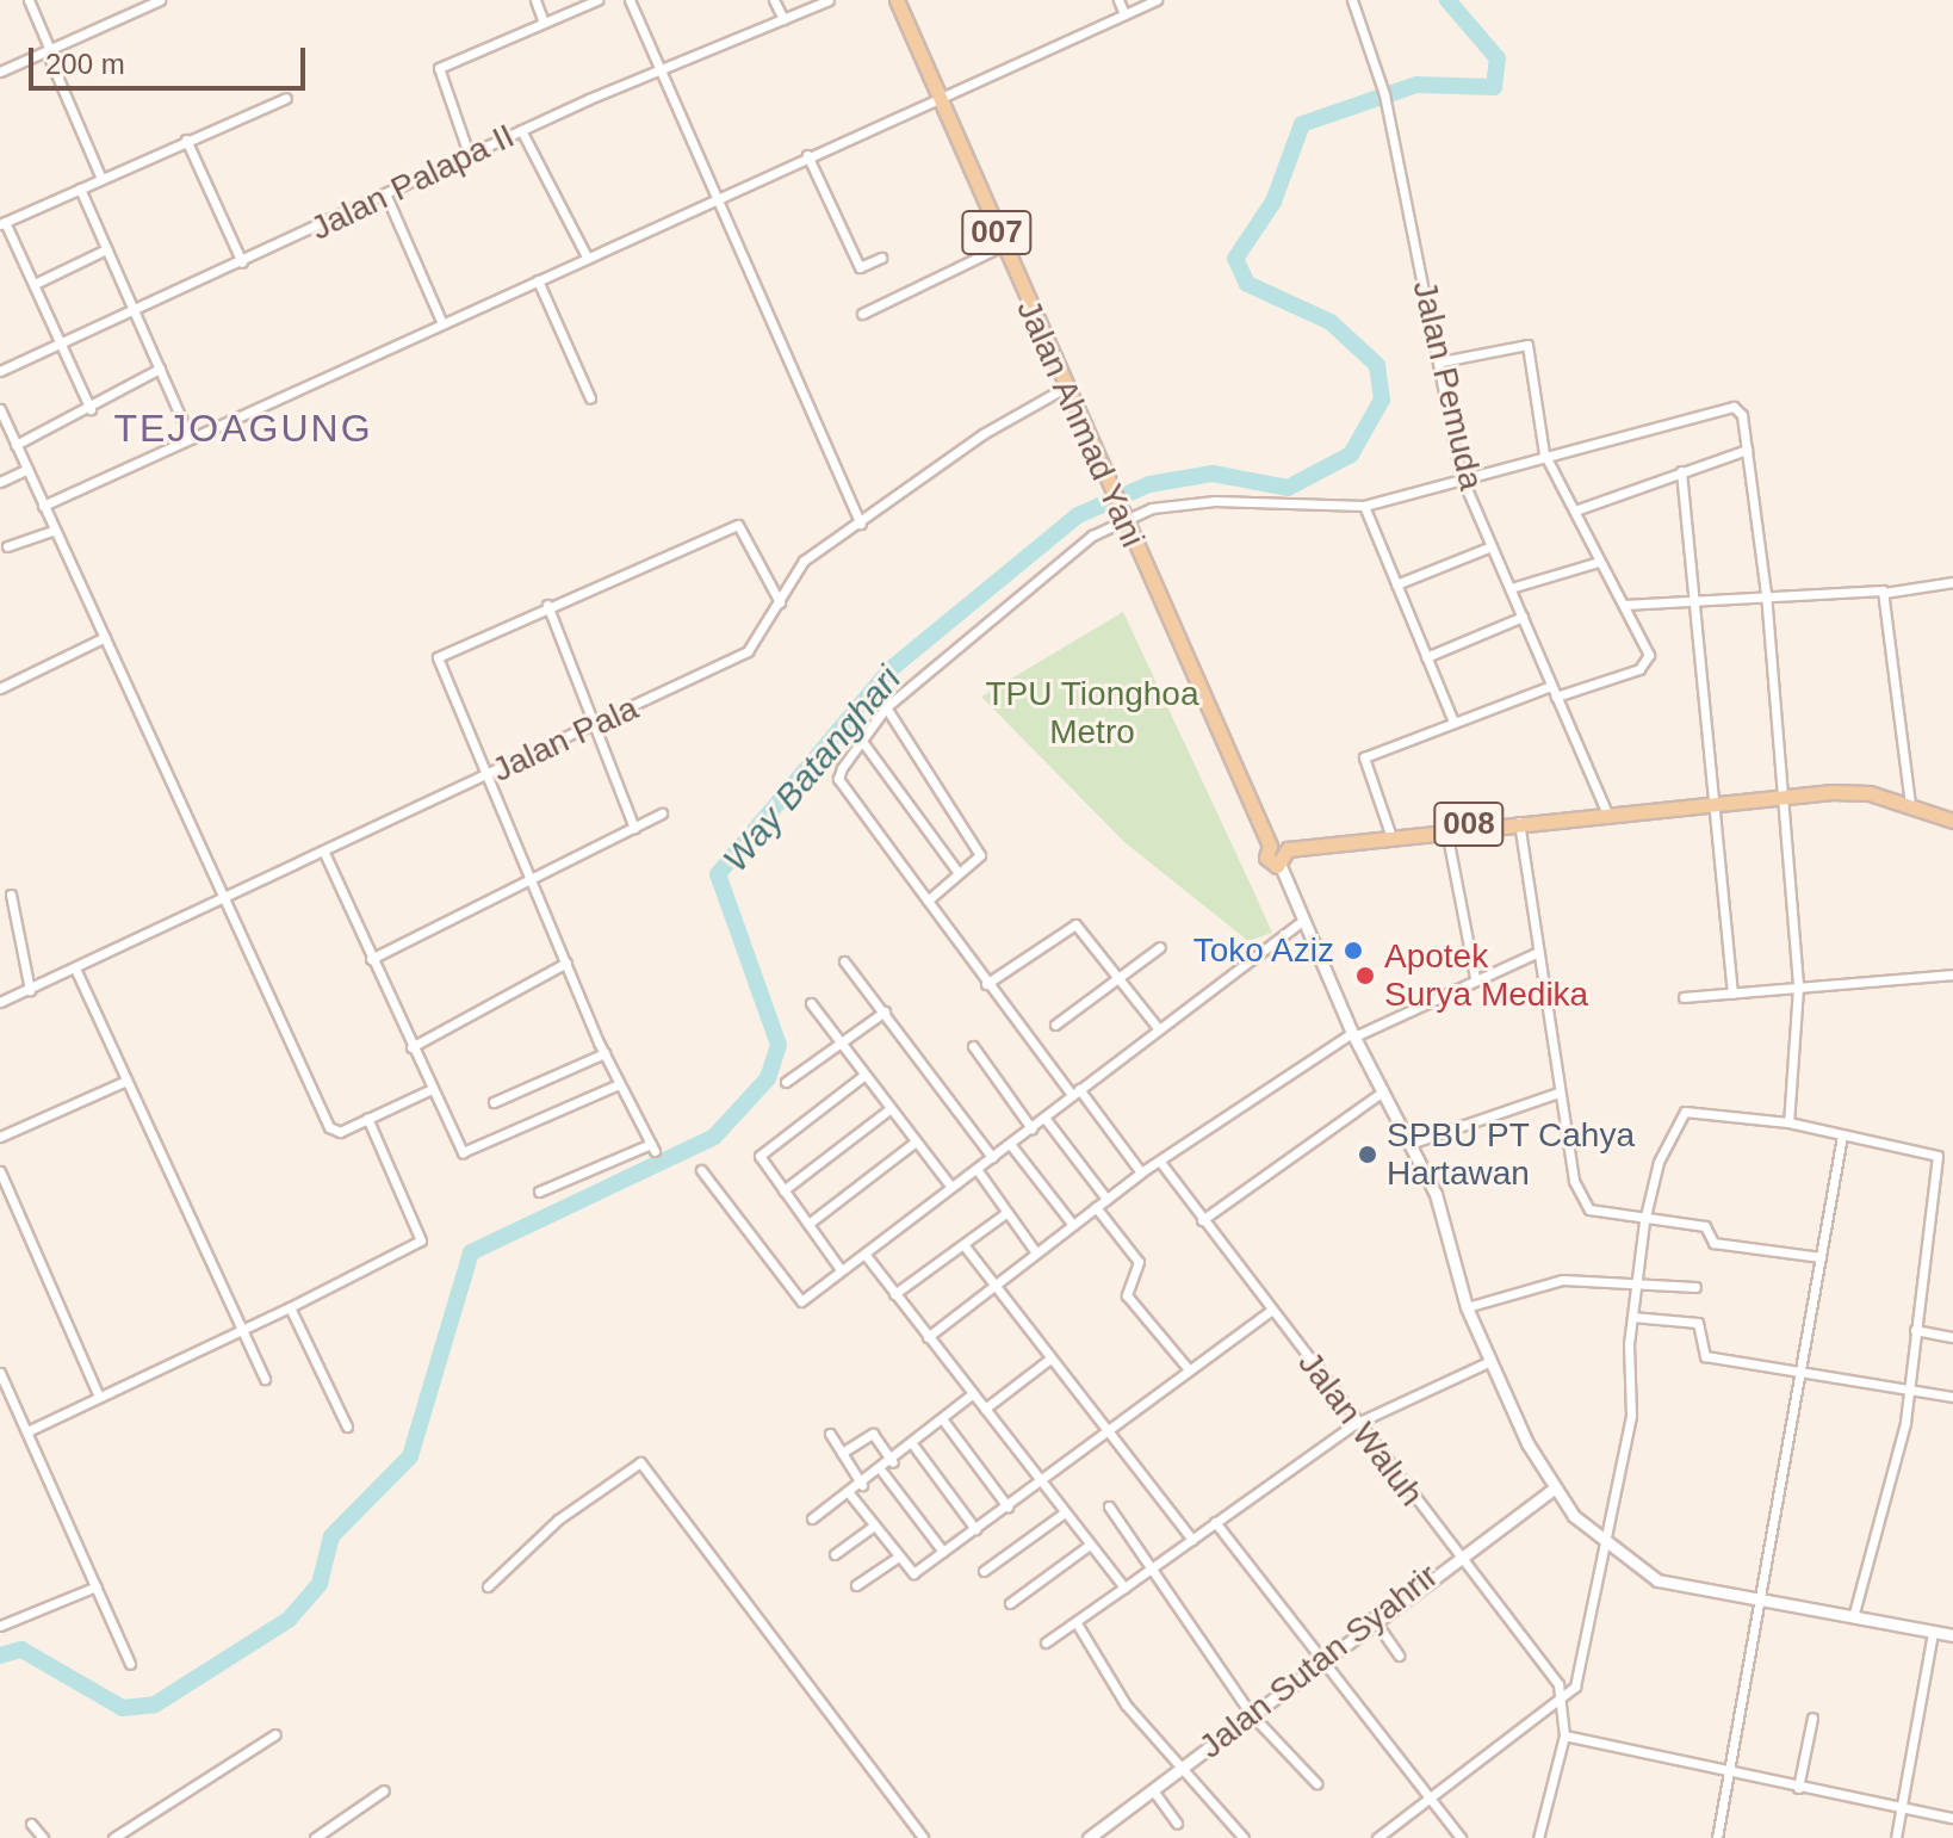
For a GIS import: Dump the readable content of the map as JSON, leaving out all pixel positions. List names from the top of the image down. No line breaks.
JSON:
{"streets":{"main road":["007","Jalan Ahmad Yani","008"],"street":["Jalan Palapa II","Jalan Pemuda","Jalan Pala","Jalan Waluh","Jalan Sutan Syahrir"]},"crossings":[["Jalan Pemuda","008"],["Jalan Ahmad Yani","Jalan Pala"],["Jalan Ahmad Yani","008"],["Jalan Waluh","Jalan Sutan Syahrir"]],"districts":["TEJOAGUNG"],"water":["Way Batanghari"],"parks":["TPU Tionghoa Metro"],"places":["Toko Aziz","Apotek Surya Medika","SPBU PT Cahya Hartawan"],"scale_bar":"200 m"}
